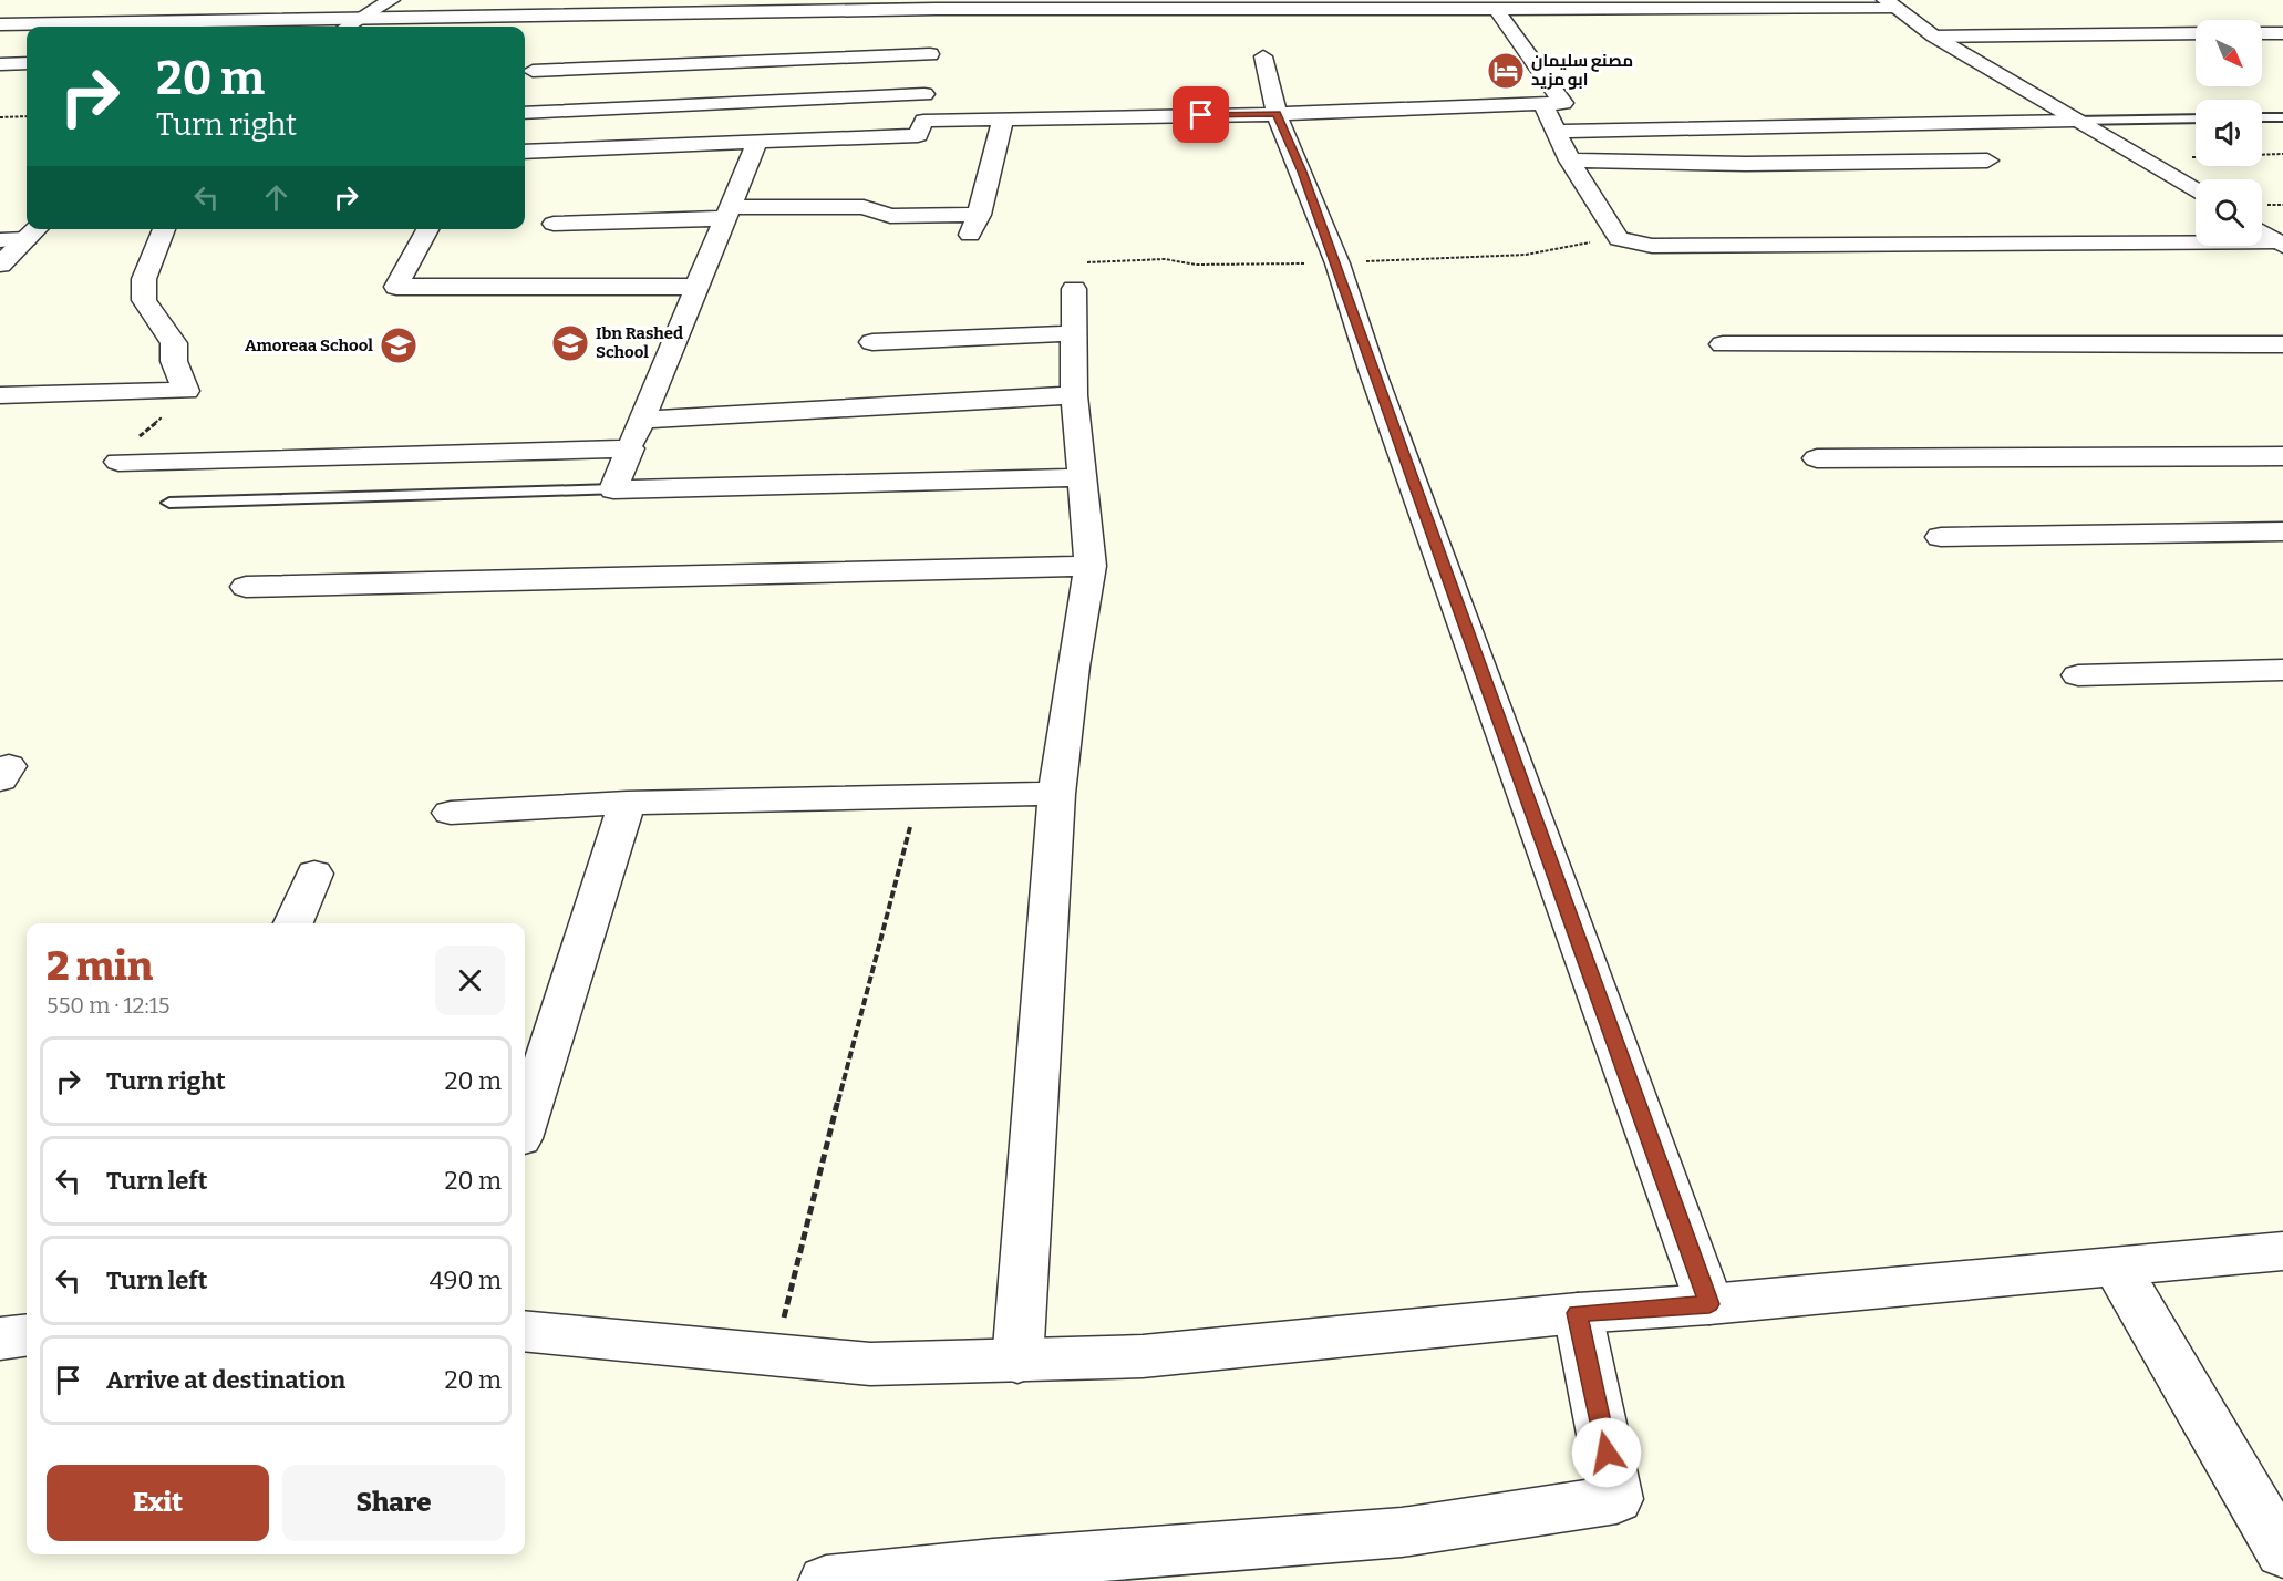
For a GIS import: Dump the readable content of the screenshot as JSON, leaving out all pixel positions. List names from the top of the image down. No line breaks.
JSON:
{"places":{"hotel":["مصنع سليمان ابو مزيد"],"school or university":["Ibn Rashed School","Amoreaa School"]},"north":"bottom right","page":{"turn":["20 m","Turn right"],"heading":["2 min","550 m · 12:15"],"list":[{"name":"Turn right","value":"20 m"},{"name":"Turn left","value":"20 m"},{"name":"Turn left","value":"490 m"},{"name":"Arrive at destination","value":"20 m"}],"buttons":["Exit","Share"]}}
